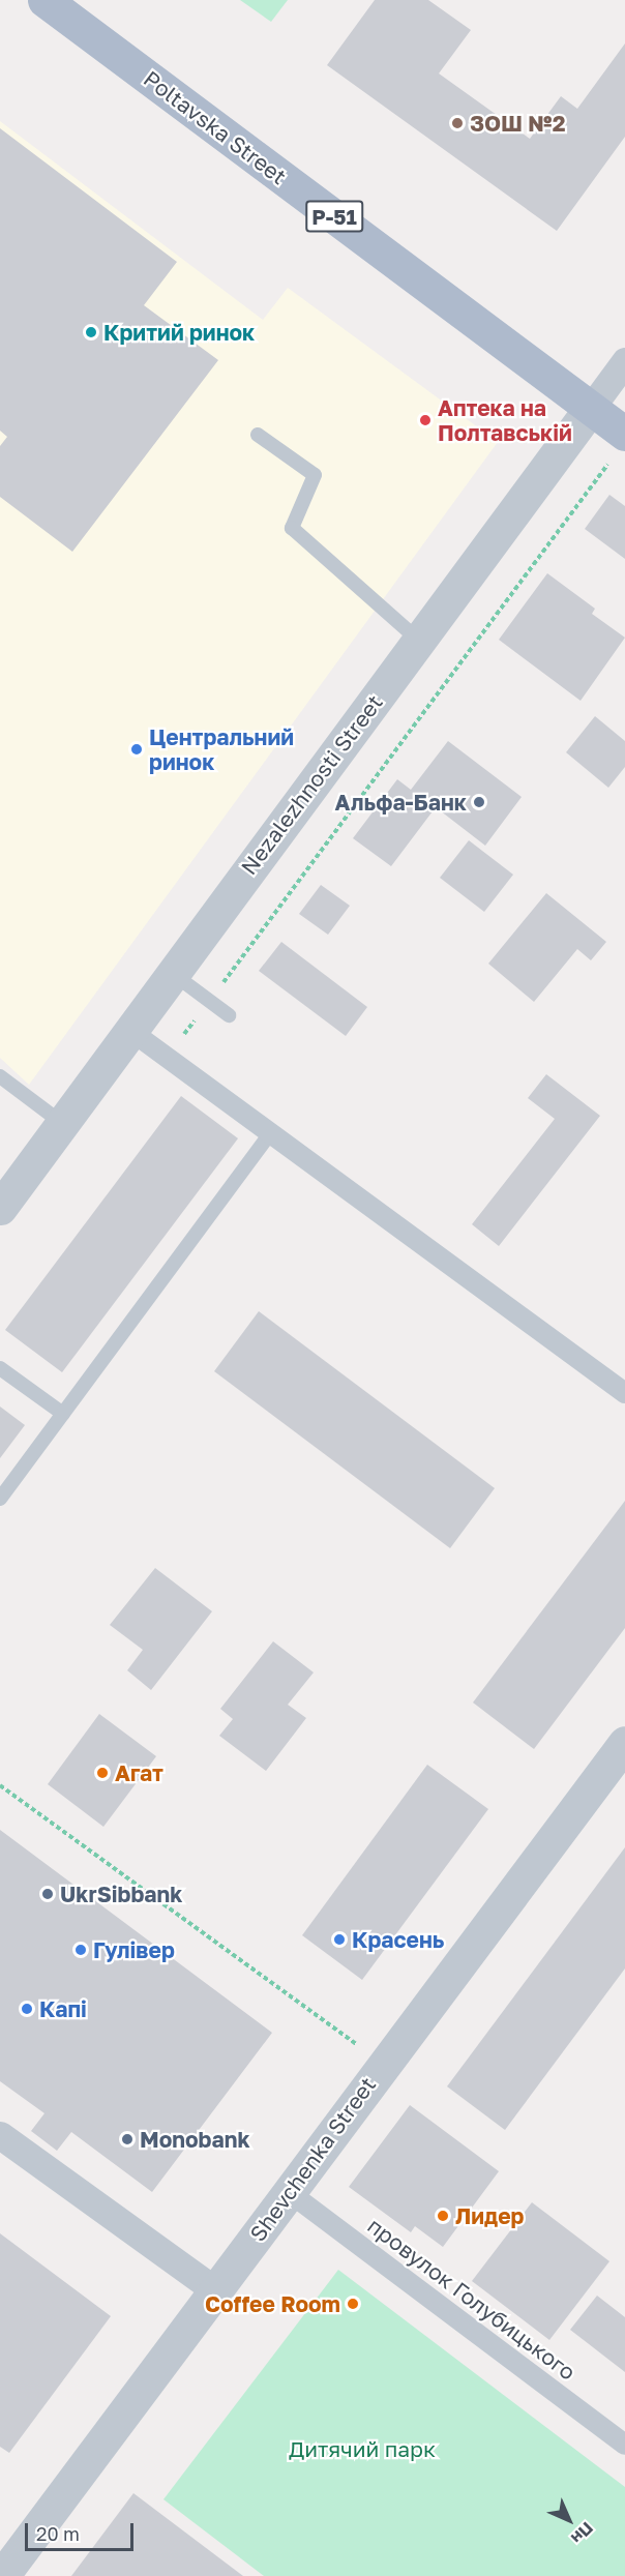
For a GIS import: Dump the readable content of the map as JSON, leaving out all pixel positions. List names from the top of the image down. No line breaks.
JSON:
{"streets":{"main road":["Poltavska Street","Р-51"],"street":["Nezalezhnosti Street","Shevchenka Street","провулок Голубицького"]},"crossings":[["Poltavska Street","Nezalezhnosti Street"],["Shevchenka Street","провулок Голубицького"]],"parks":["Дитячий парк"],"places":["ЗОШ №2","Критий ринок","Аптека на Полтавській","Центральний ринок","Альфа-Банк","Агат","UkrSibbank","Красень","Гулівер","Капі","Monobank","Лидер","Coffee Room"],"scale_bar":"20 m","north":"bottom right"}
